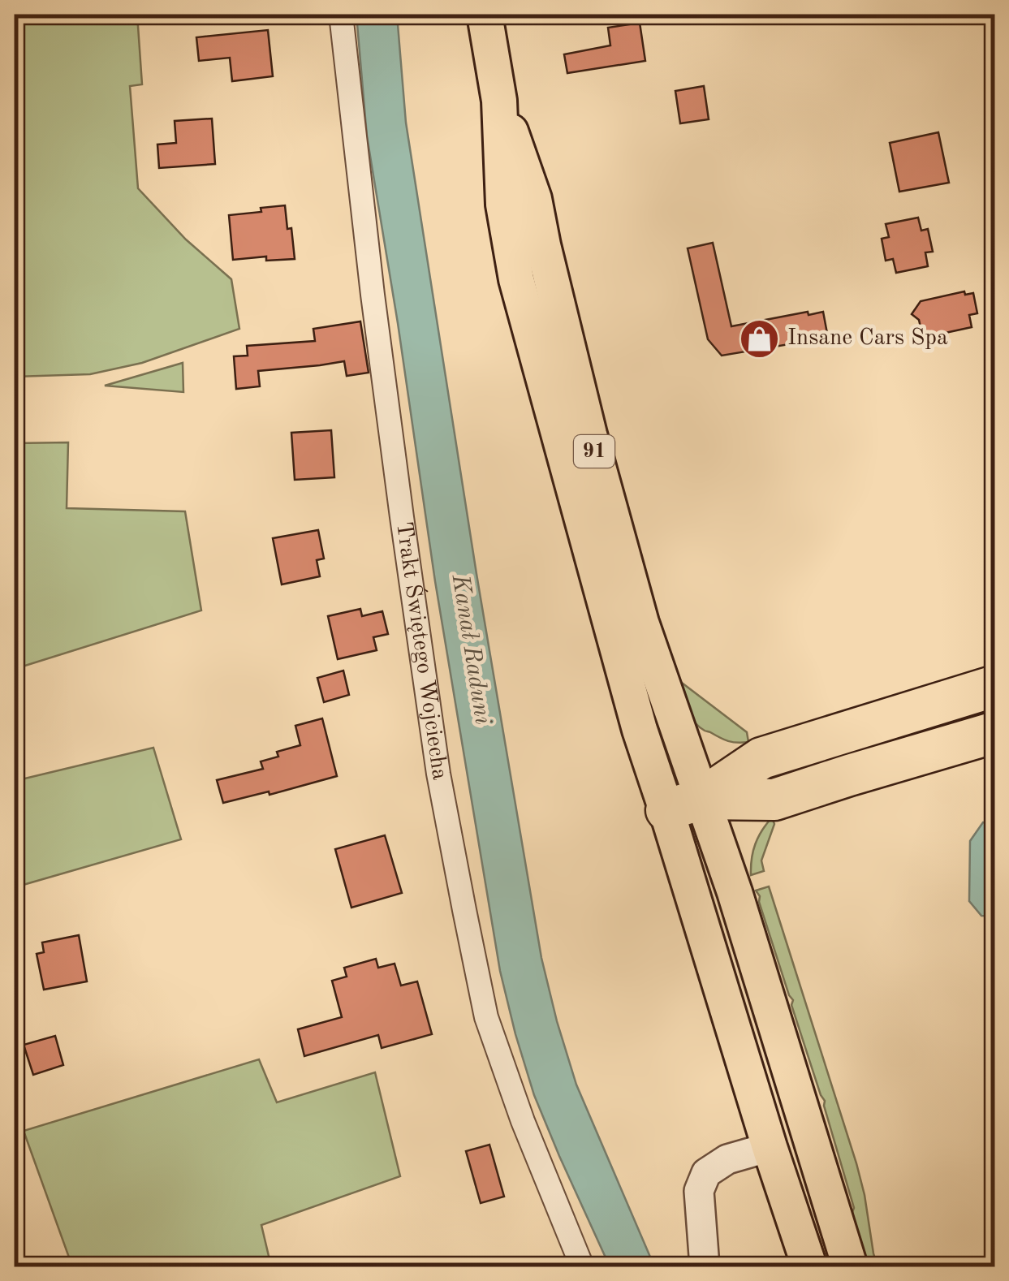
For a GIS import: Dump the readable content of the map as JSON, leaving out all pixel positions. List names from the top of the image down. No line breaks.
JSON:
{"streets":{"main road":["91"],"street":["Trakt Świętego Wojciecha"]},"water":["Kanał Raduni"],"places":{"shop":["Insane Cars Spa"]}}
